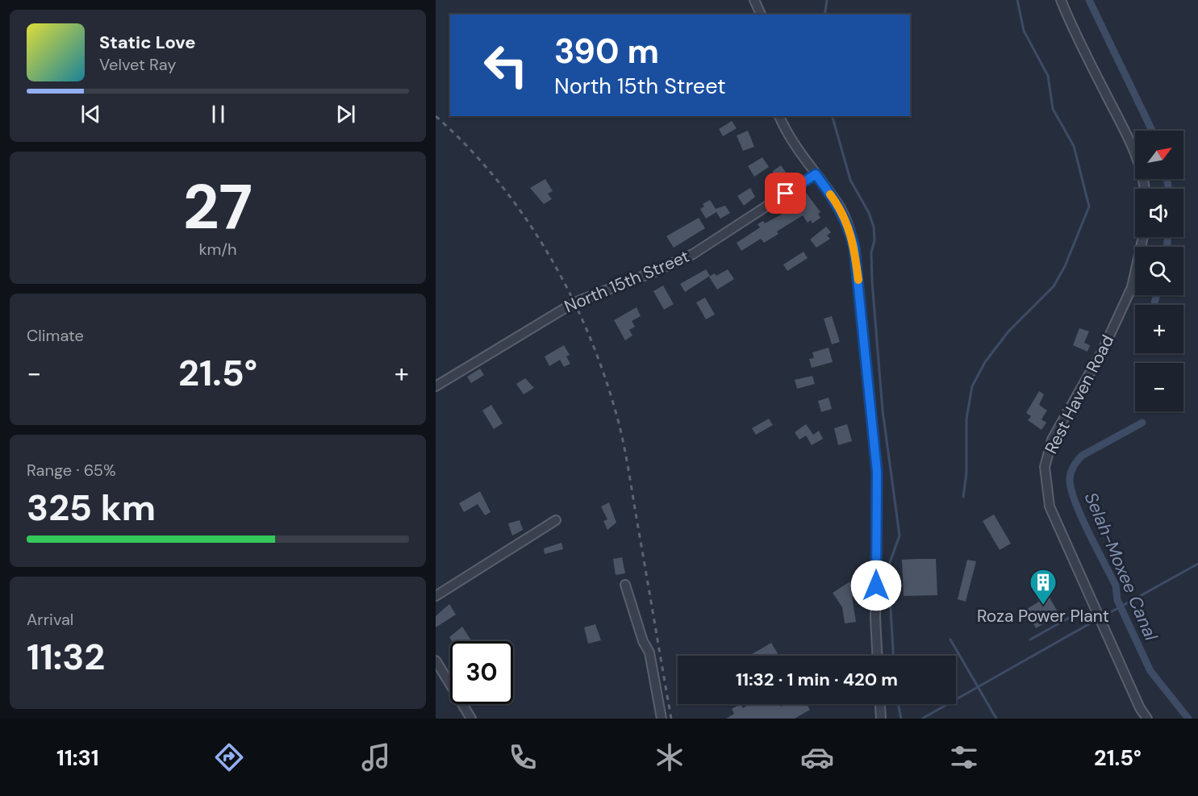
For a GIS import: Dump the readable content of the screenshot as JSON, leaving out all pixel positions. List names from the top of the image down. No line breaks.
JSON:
{"streets":{"street":["North 15th Street","Rest Haven Road"]},"water":["Selah-Moxee Canal"],"places":{"building":["Roza Power Plant"]},"north":"top right","page":{"turn":["390 m","North 15th Street"],"song":["Static Love","Velvet Ray"],"map_buttons":["+","−"],"tile":[["27","km/h"],"Climate",["Range · 65%","325 km"],["Arrival","11:32"]],"heat":["−","21.5°","+"],"limit":"30","trip":"11:32 · 1 min · 420 m","tabs":["11:31","21.5°"]}}
